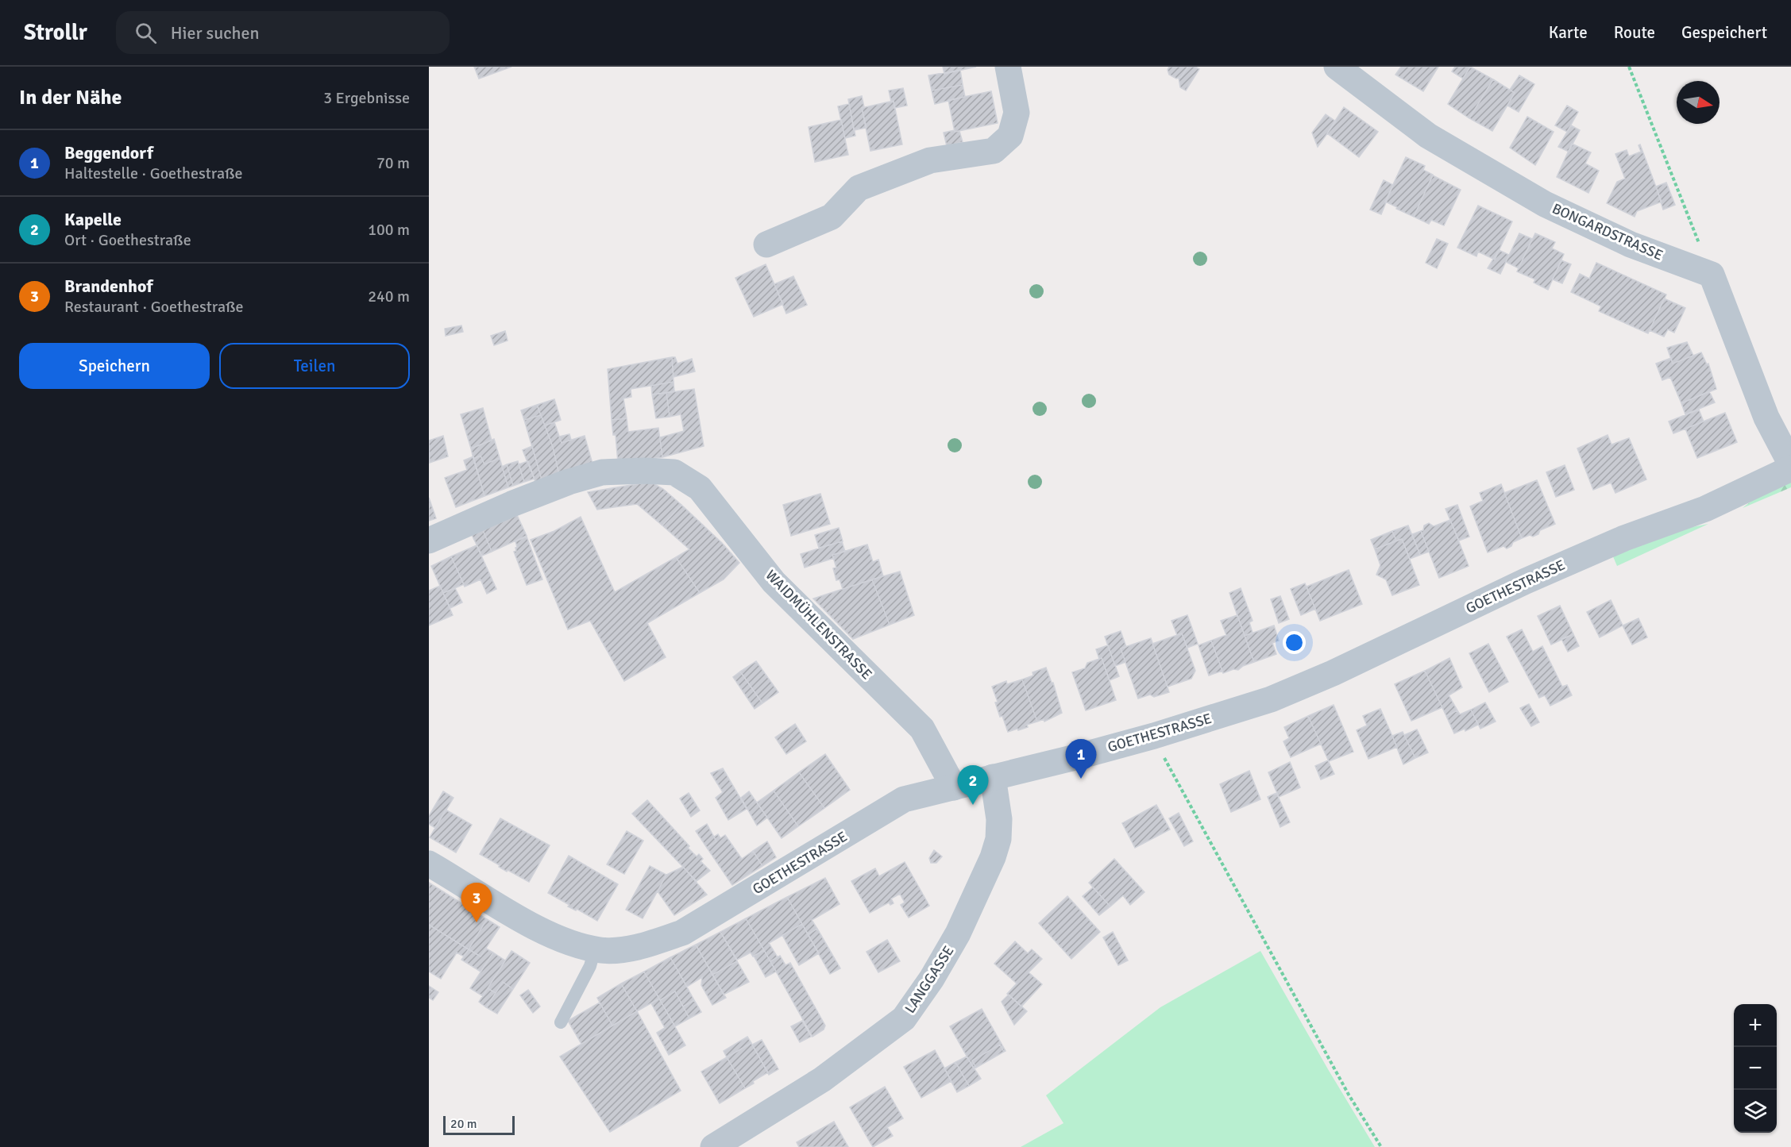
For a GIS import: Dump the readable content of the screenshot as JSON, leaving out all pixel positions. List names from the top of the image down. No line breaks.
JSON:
{"streets":{"street":["BONGARDSTRASSE","GOETHESTRASSE","WAIDMÜHLENSTRASSE","LANGGASSE"]},"crossings":[["GOETHESTRASSE","WAIDMÜHLENSTRASSE"],["GOETHESTRASSE","LANGGASSE"]],"scale_bar":"20 m","north":"right","page":{"header":"Strollr","search":"Hier suchen","nav":["Karte","Route","Gespeichert"],"heading":["In der Nähe","3 Ergebnisse"],"list":[{"mark":"1","name":"Beggendorf","note":"Haltestelle · Goethestraße","value":"70 m"},{"mark":"2","name":"Kapelle","note":"Ort · Goethestraße","value":"100 m"},{"mark":"3","name":"Brandenhof","note":"Restaurant · Goethestraße","value":"240 m"}],"buttons":["Speichern","Teilen"],"pins":["1","2","3"],"map_buttons":["+","−"],"scale":"20 m"}}
